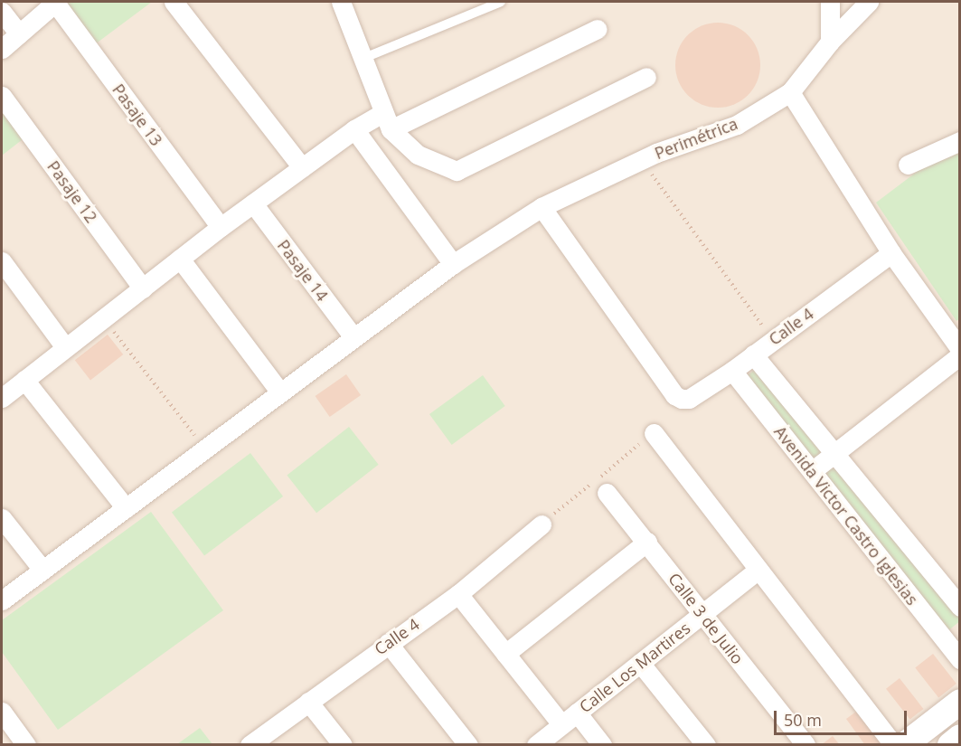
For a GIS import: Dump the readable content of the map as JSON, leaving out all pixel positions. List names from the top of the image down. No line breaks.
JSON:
{"streets":{"street":["Pasaje 13","Perimétrica","Pasaje 12","Pasaje 14","Calle 4","Avenida Victor Castro Iglesias","Calle 3 de Julio","Calle Los Martires"]},"crossings":[["Perimétrica","Pasaje 14"],["Perimétrica","Calle 4"],["Calle 4","Avenida Victor Castro Iglesias"],["Calle 3 de Julio","Calle Los Martires"]],"scale_bar":"50 m"}
